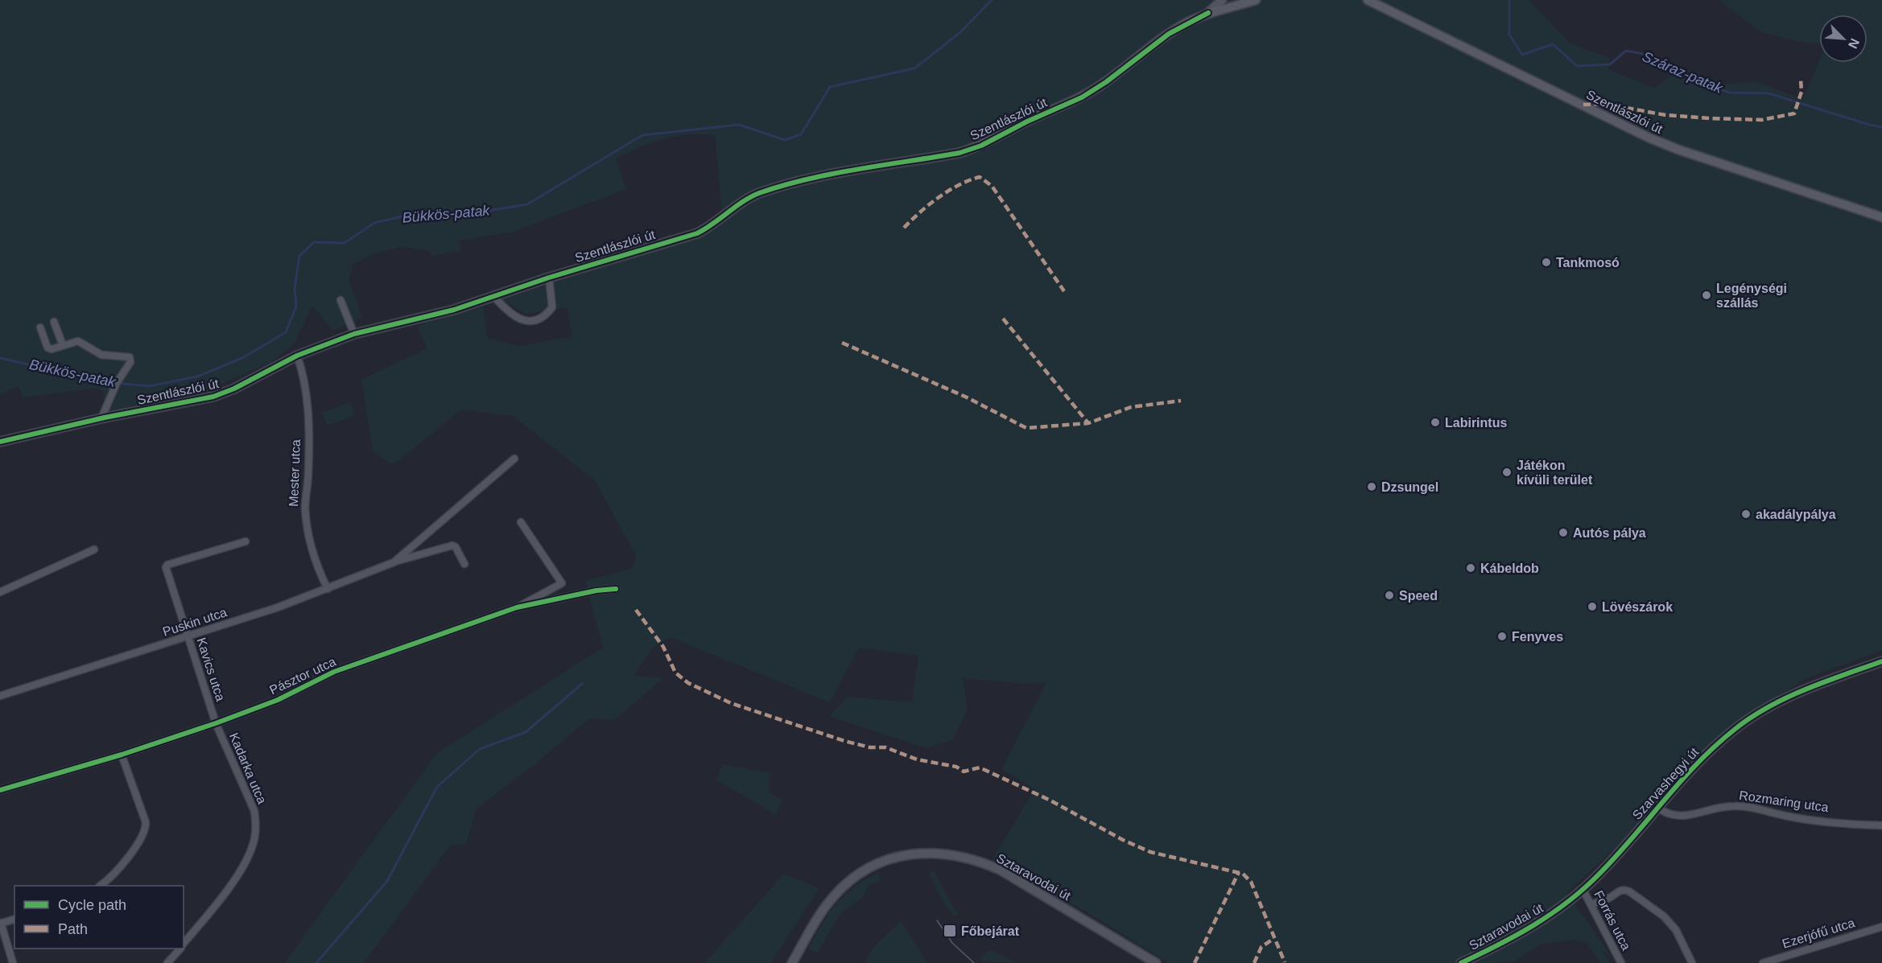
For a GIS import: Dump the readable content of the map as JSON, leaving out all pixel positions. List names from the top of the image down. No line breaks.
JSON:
{"streets":{"main road":["Szentlászlói út"],"street":["Mester utca","Puskin utca","Kavics utca","Pásztor utca","Kadarka utca","Szarvashegyi út","Rozmaring utca","Sztaravodai út","Forrás utca","Ezerjófű utca"]},"crossings":[["Szentlászlói út","Mester utca"],["Mester utca","Puskin utca"],["Puskin utca","Kavics utca"],["Kavics utca","Pásztor utca"],["Kavics utca","Kadarka utca"],["Pásztor utca","Kadarka utca"],["Szarvashegyi út","Rozmaring utca"],["Szarvashegyi út","Sztaravodai út"],["Szarvashegyi út","Forrás utca"],["Sztaravodai út","Forrás utca"]],"water":["Száraz-patak","Bükkös-patak"],"places":{"other":["Tankmosó","Legénységi szállás","Labirintus","Játékon kívüli terület","Dzsungel","akadálypálya","Autós pálya","Kábeldob","Speed","Lövészárok","Fenyves"],"transit":["Főbejárat"]},"legend":["Cycle path","Path"],"north":"bottom right"}
